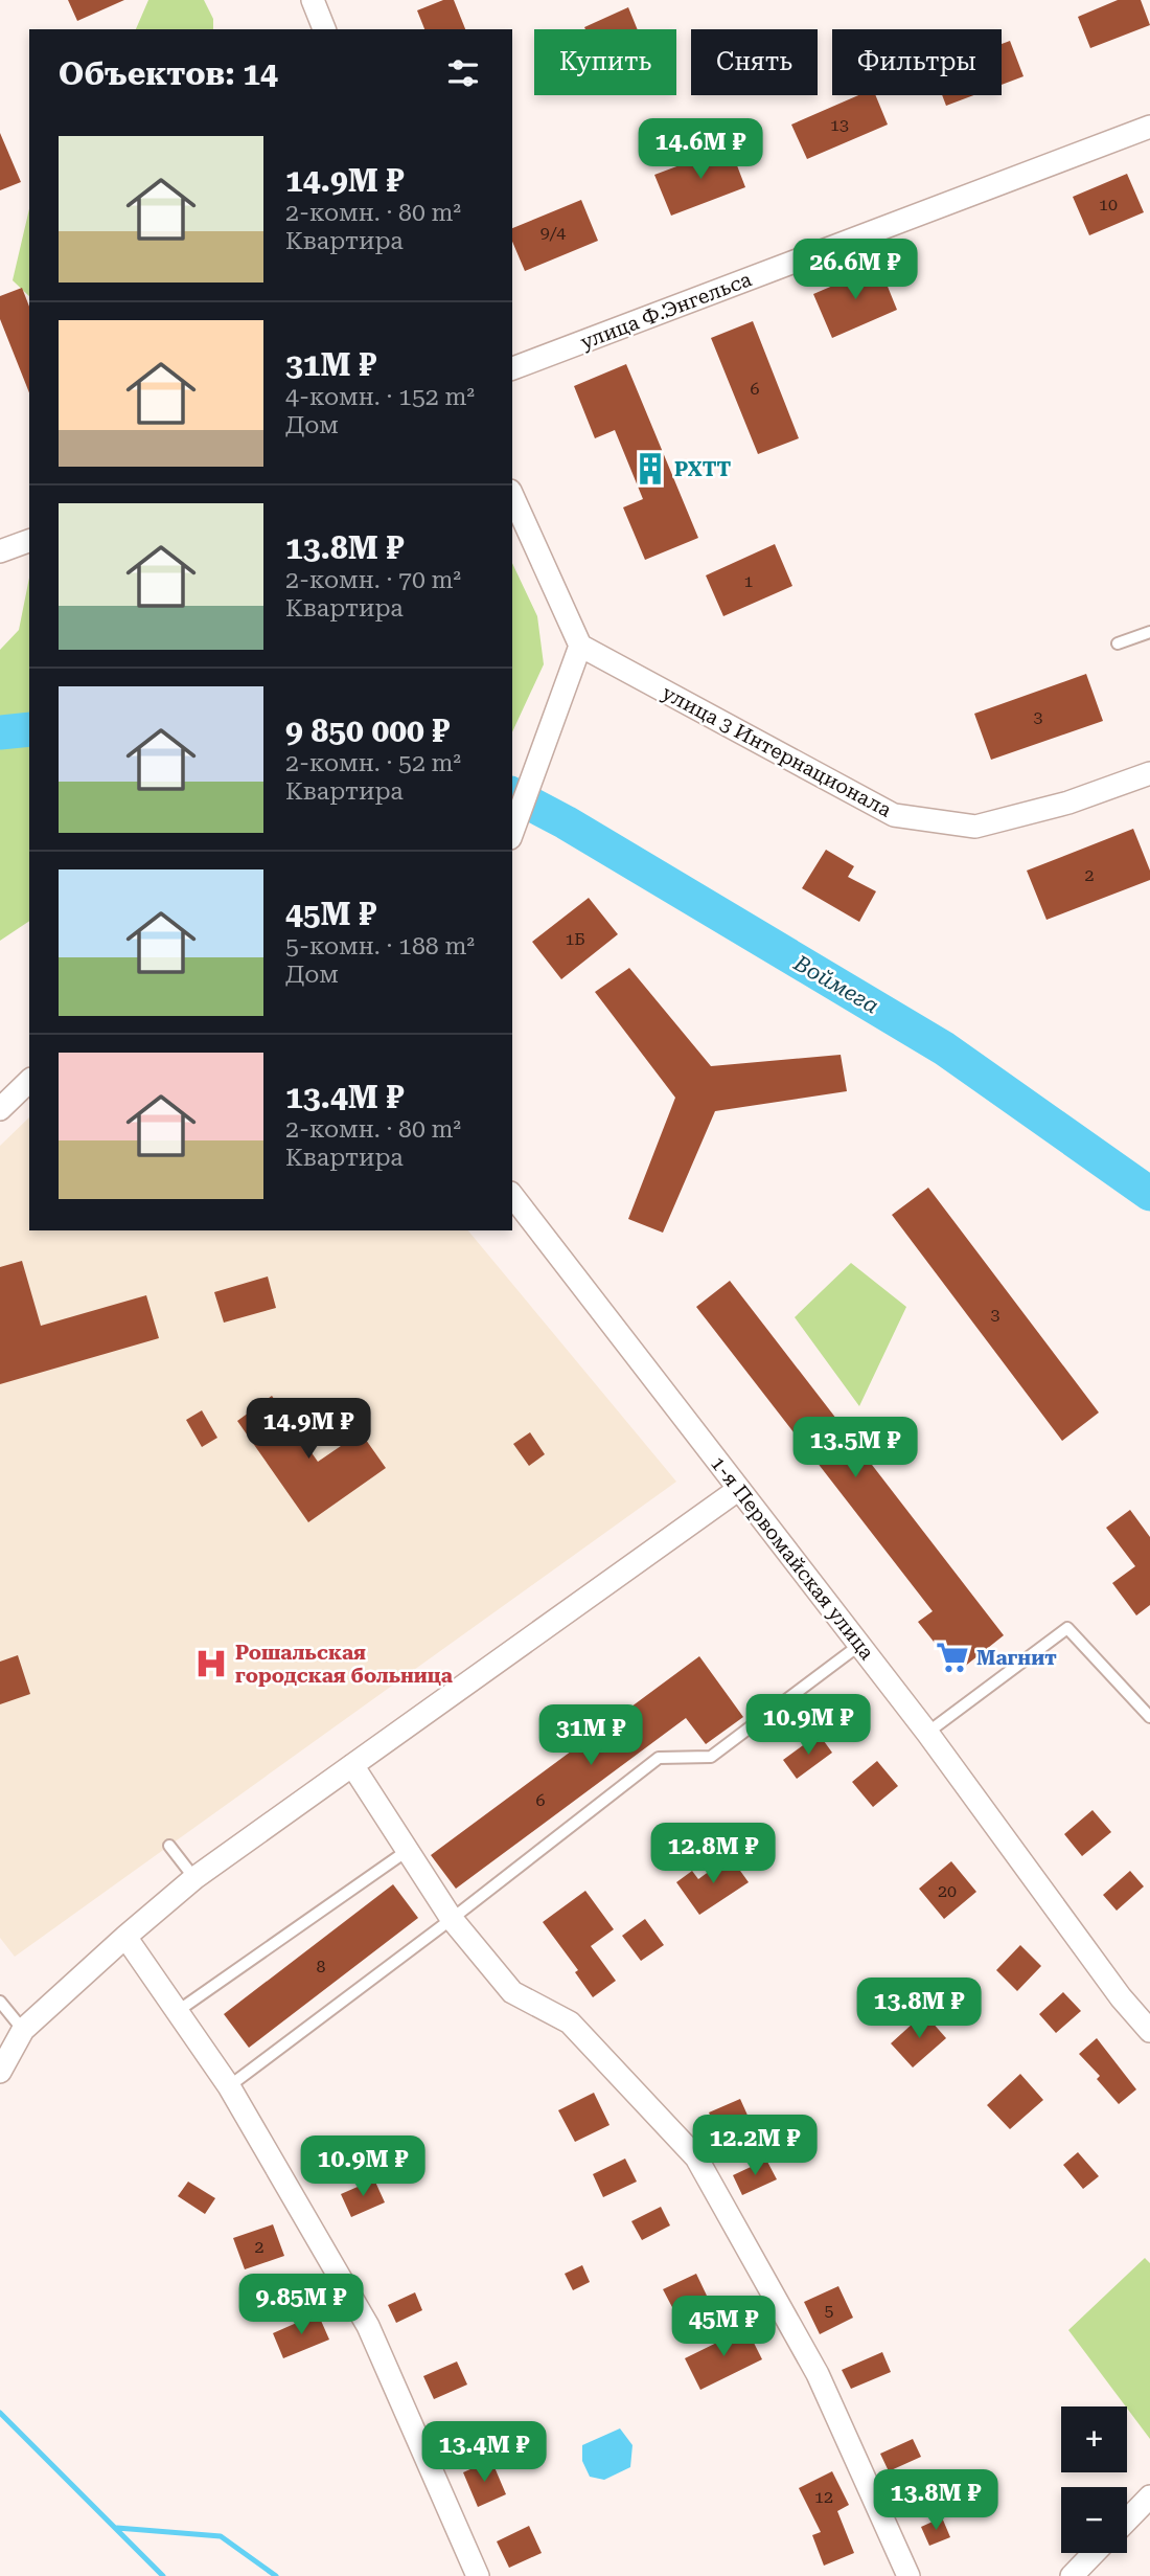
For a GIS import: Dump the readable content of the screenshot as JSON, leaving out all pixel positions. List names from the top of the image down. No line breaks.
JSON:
{"streets":{"street":["улица Ф.Энгельса","улица 3 Интернационала","1-я Первомайская улица"]},"water":["Воймега"],"places":{"building":["РХТТ"],"supermarket":["Магнит"],"hospital":["Рошальская городская больница"]},"house_numbers":["13","10","9/4","6","1","3","2","1Б","3","6","20","8","2","5","12"],"page":{"chip":["Купить","Снять","Фильтры"],"heading":"Объектов: 14","list":[{"name":"14.9M ₽","note":"2-комн. · 80 m² · Квартира"},{"name":"31M ₽","note":"4-комн. · 152 m² · Дом"},{"name":"13.8M ₽","note":"2-комн. · 70 m² · Квартира"},{"name":"9 850 000 ₽","note":"2-комн. · 52 m² · Квартира"},{"name":"45M ₽","note":"5-комн. · 188 m² · Дом"},{"name":"13.4M ₽","note":"2-комн. · 80 m² · Квартира"}],"price":["14.6M ₽","26.6M ₽","14.9M ₽","13.5M ₽","10.9M ₽","31M ₽","12.8M ₽","13.8M ₽","12.2M ₽","10.9M ₽","9.85M ₽","45M ₽","13.4M ₽","13.8M ₽"],"map_buttons":["+","−"]}}
